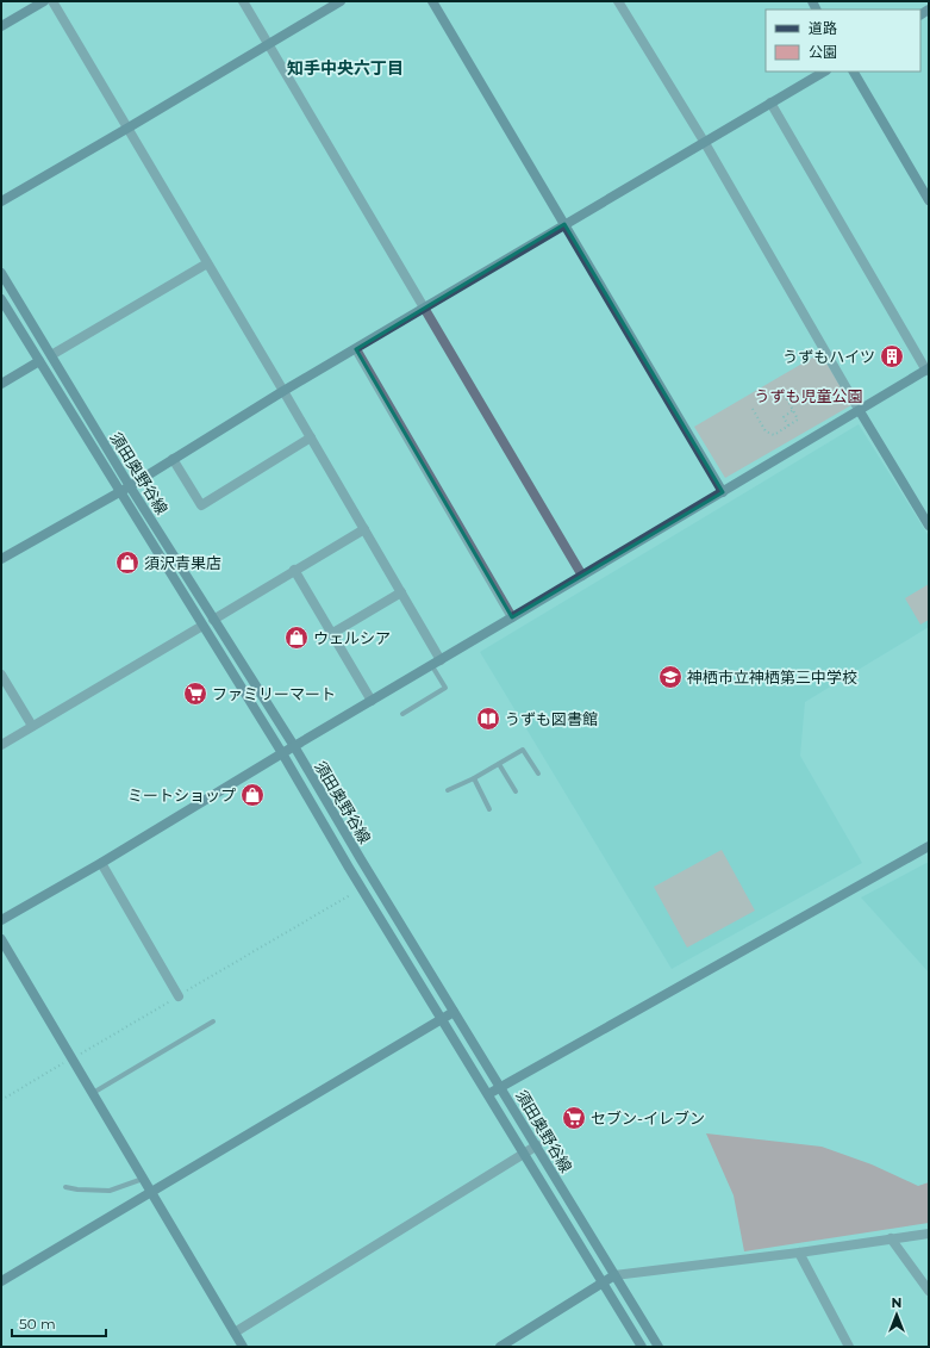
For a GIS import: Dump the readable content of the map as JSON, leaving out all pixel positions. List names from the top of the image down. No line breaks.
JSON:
{"streets":{"street":["須田奥野谷線"]},"districts":["知手中央六丁目"],"parks":["うずも児童公園"],"places":{"building":["うずもハイツ"],"shop":["須沢青果店","ウェルシア","ミートショップ"],"school or university":["神栖市立神栖第三中学校"],"supermarket":["ファミリーマート","セブン-イレブン"],"library":["うずも図書館"]},"legend":["道路","公園"],"scale_bar":"50 m","north":"top"}
